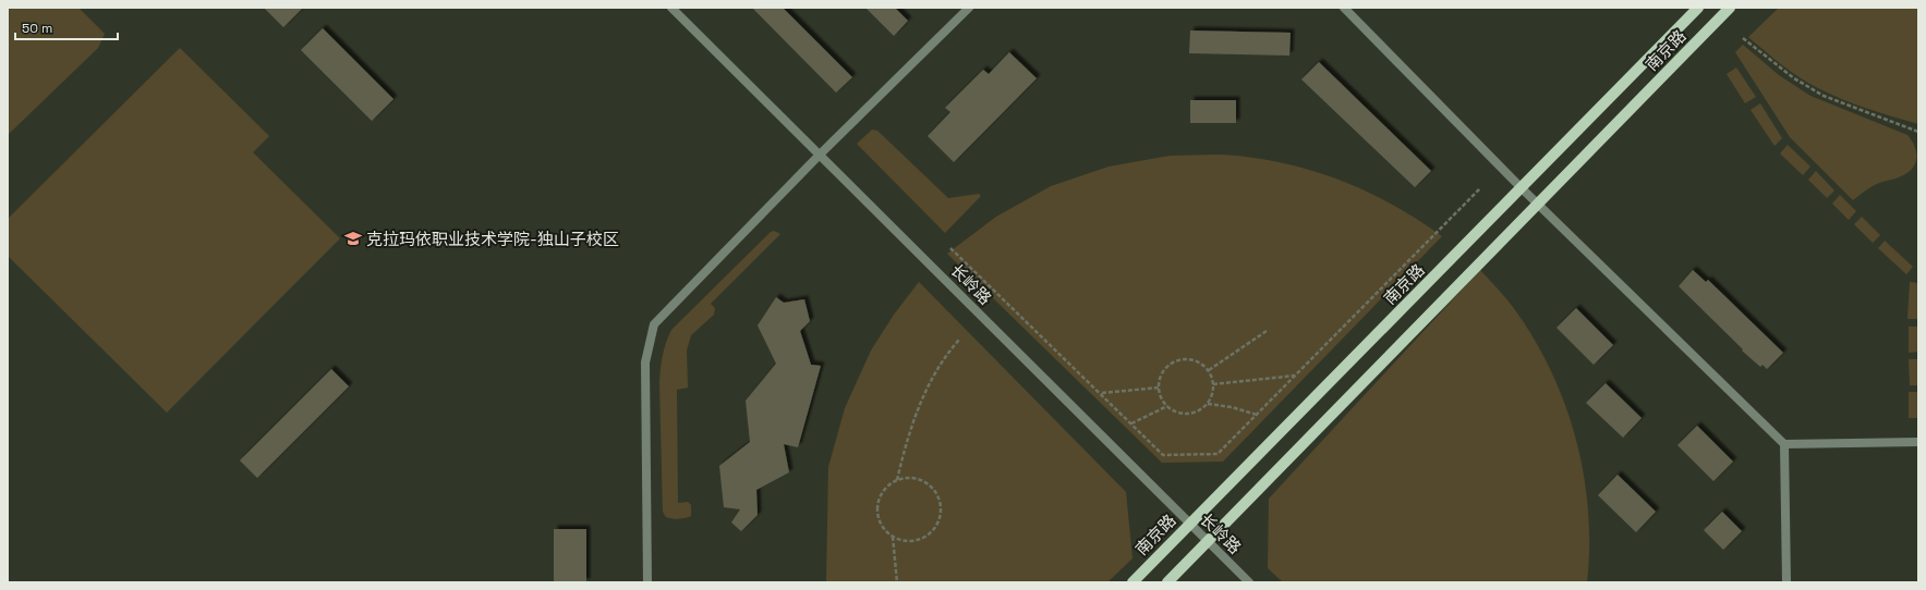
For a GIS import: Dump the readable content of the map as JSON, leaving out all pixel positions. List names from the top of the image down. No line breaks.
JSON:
{"streets":{"main road":["南京路"],"street":["长岭路"]},"crossings":[["南京路","长岭路"]],"places":{"school or university":["克拉玛依职业技术学院-独山子校区"]},"scale_bar":"50 m"}
